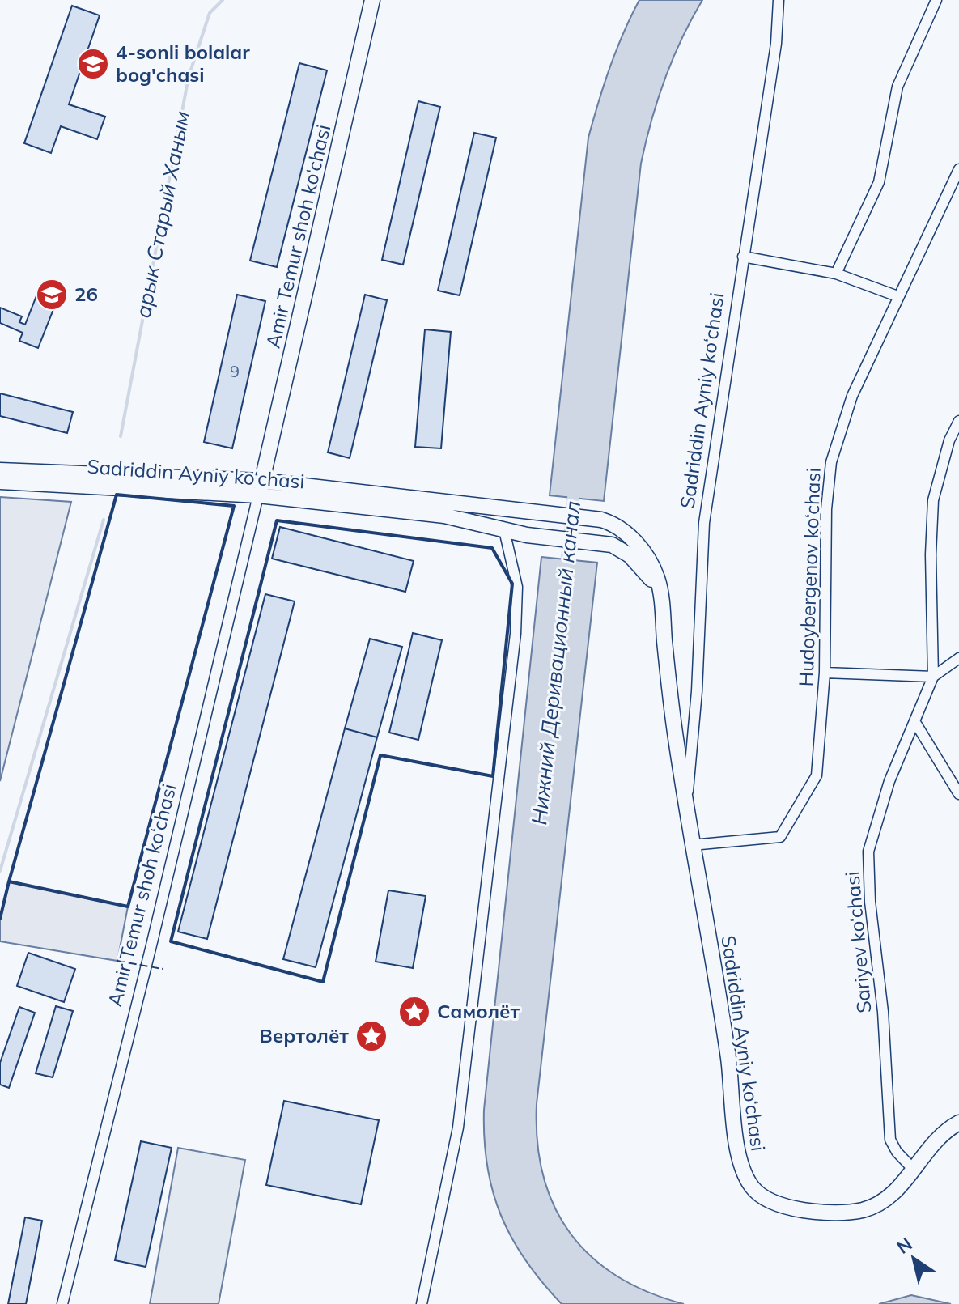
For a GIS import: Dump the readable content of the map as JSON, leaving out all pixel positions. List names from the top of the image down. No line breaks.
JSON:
{"streets":{"main road":["Amir Temur shoh ko‘chasi","Sadriddin Ayniy ko‘chasi"],"street":["Hudoybergenov ko‘chasi","Sariyev ko‘chasi"]},"crossings":[["Amir Temur shoh ko‘chasi","Sadriddin Ayniy ko‘chasi"],["Sadriddin Ayniy ko‘chasi","Hudoybergenov ko‘chasi"],["Sadriddin Ayniy ko‘chasi","Sariyev ko‘chasi"]],"water":["арык Старый Ханым","Нижний Деривационный канал"],"places":{"school or university":["4-sonli bolalar bog'chasi","26"],"place":["Самолёт","Вертолёт"]},"house_numbers":["9"],"north":"top left"}
